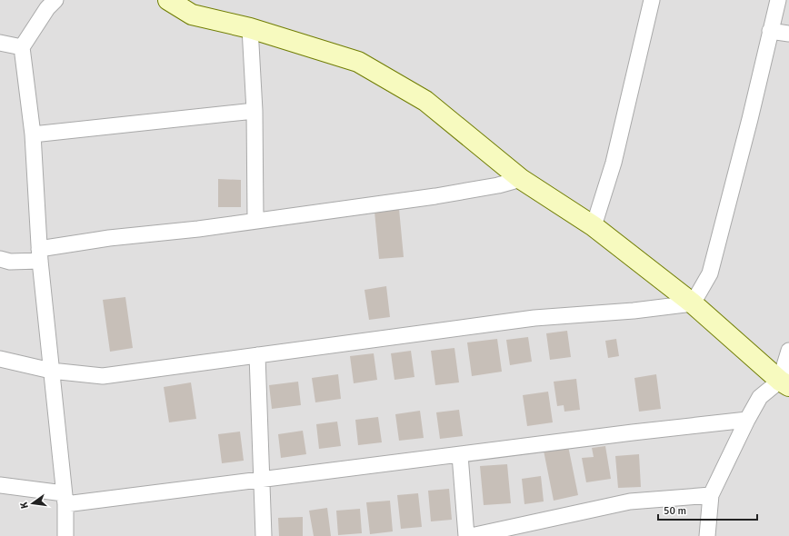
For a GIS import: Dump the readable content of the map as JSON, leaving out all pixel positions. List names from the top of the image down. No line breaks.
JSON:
{"scale_bar":"50 m","north":"left"}
